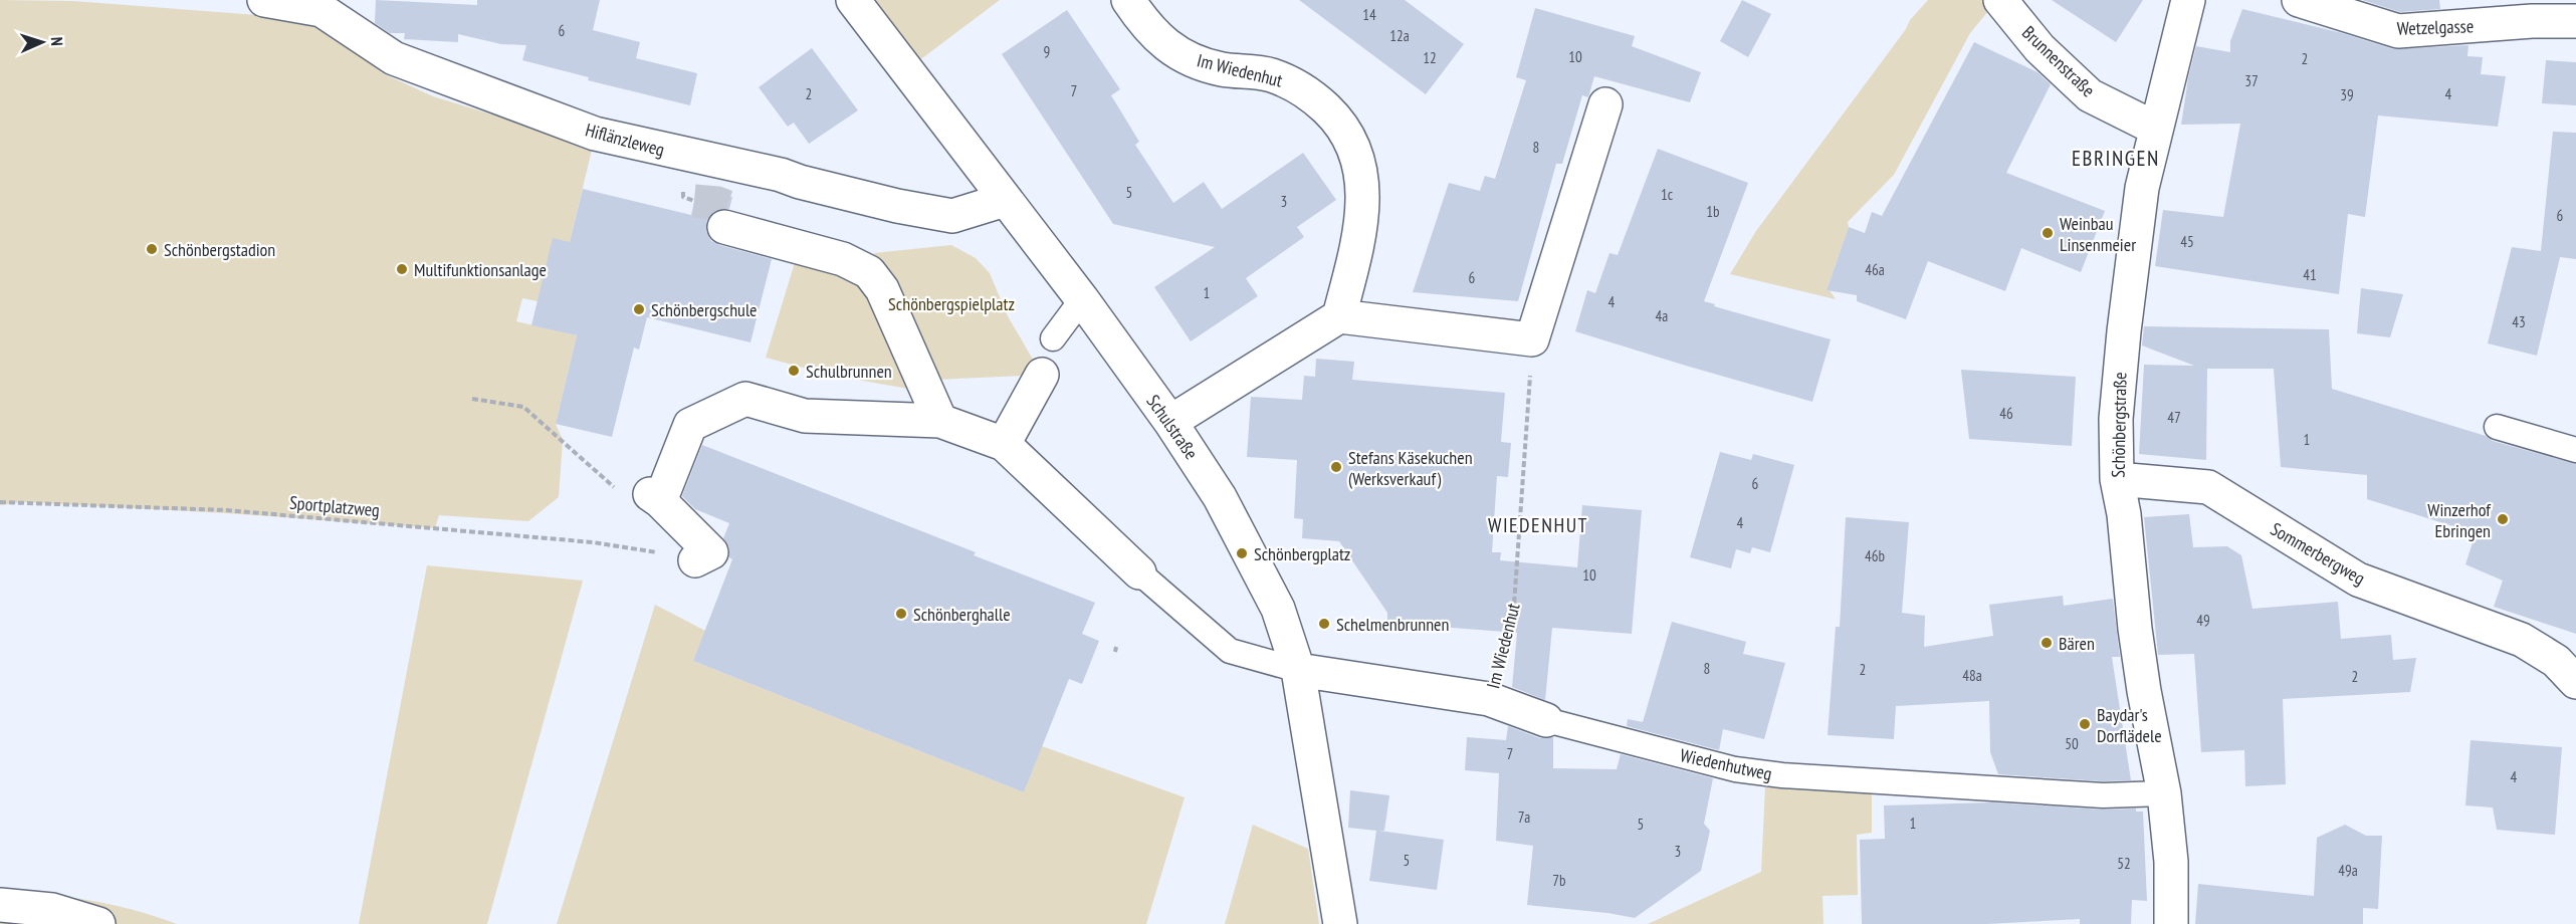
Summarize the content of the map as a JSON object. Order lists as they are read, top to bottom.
{
  "streets": {
    "street": [
      "Wetzelgasse",
      "Brunnenstraße",
      "Im Wiedenhut",
      "Hiflänzleweg",
      "Schönbergstraße",
      "Schulstraße",
      "Sommerbergweg",
      "Wiedenhutweg"
    ],
    "path": ["Sportplatzweg"]
  },
  "crossings": [
    ["Brunnenstraße", "Schönbergstraße"],
    ["Im Wiedenhut", "Wiedenhutweg"],
    ["Hiflänzleweg", "Schulstraße"],
    ["Schönbergstraße", "Sommerbergweg"],
    ["Schönbergstraße", "Wiedenhutweg"],
    ["Schulstraße", "Wiedenhutweg"]
  ],
  "districts": ["EBRINGEN", "WIEDENHUT"],
  "parks": ["Schönbergspielplatz"],
  "places": [
    "Weinbau Linsenmeier",
    "Schönbergstadion",
    "Multifunktionsanlage",
    "Schönbergschule",
    "Schulbrunnen",
    "Stefans Käsekuchen (Werksverkauf)",
    "Winzerhof Ebringen",
    "Schönbergplatz",
    "Schönberghalle",
    "Schelmenbrunnen",
    "Bären",
    "Baydar's Dorflädele"
  ],
  "house_numbers": [
    "14",
    "6",
    "12a",
    "9",
    "10",
    "12",
    "2",
    "37",
    "7",
    "2",
    "4",
    "39",
    "8",
    "5",
    "1c",
    "3",
    "1b",
    "6",
    "45",
    "46a",
    "41",
    "6",
    "1",
    "4",
    "4a",
    "43",
    "46",
    "47",
    "1",
    "6",
    "4",
    "46b",
    "10",
    "49",
    "8",
    "2",
    "48a",
    "2",
    "50",
    "7",
    "4",
    "7a",
    "1",
    "5",
    "3",
    "5",
    "52",
    "49a",
    "7b"
  ],
  "north": "right"
}
